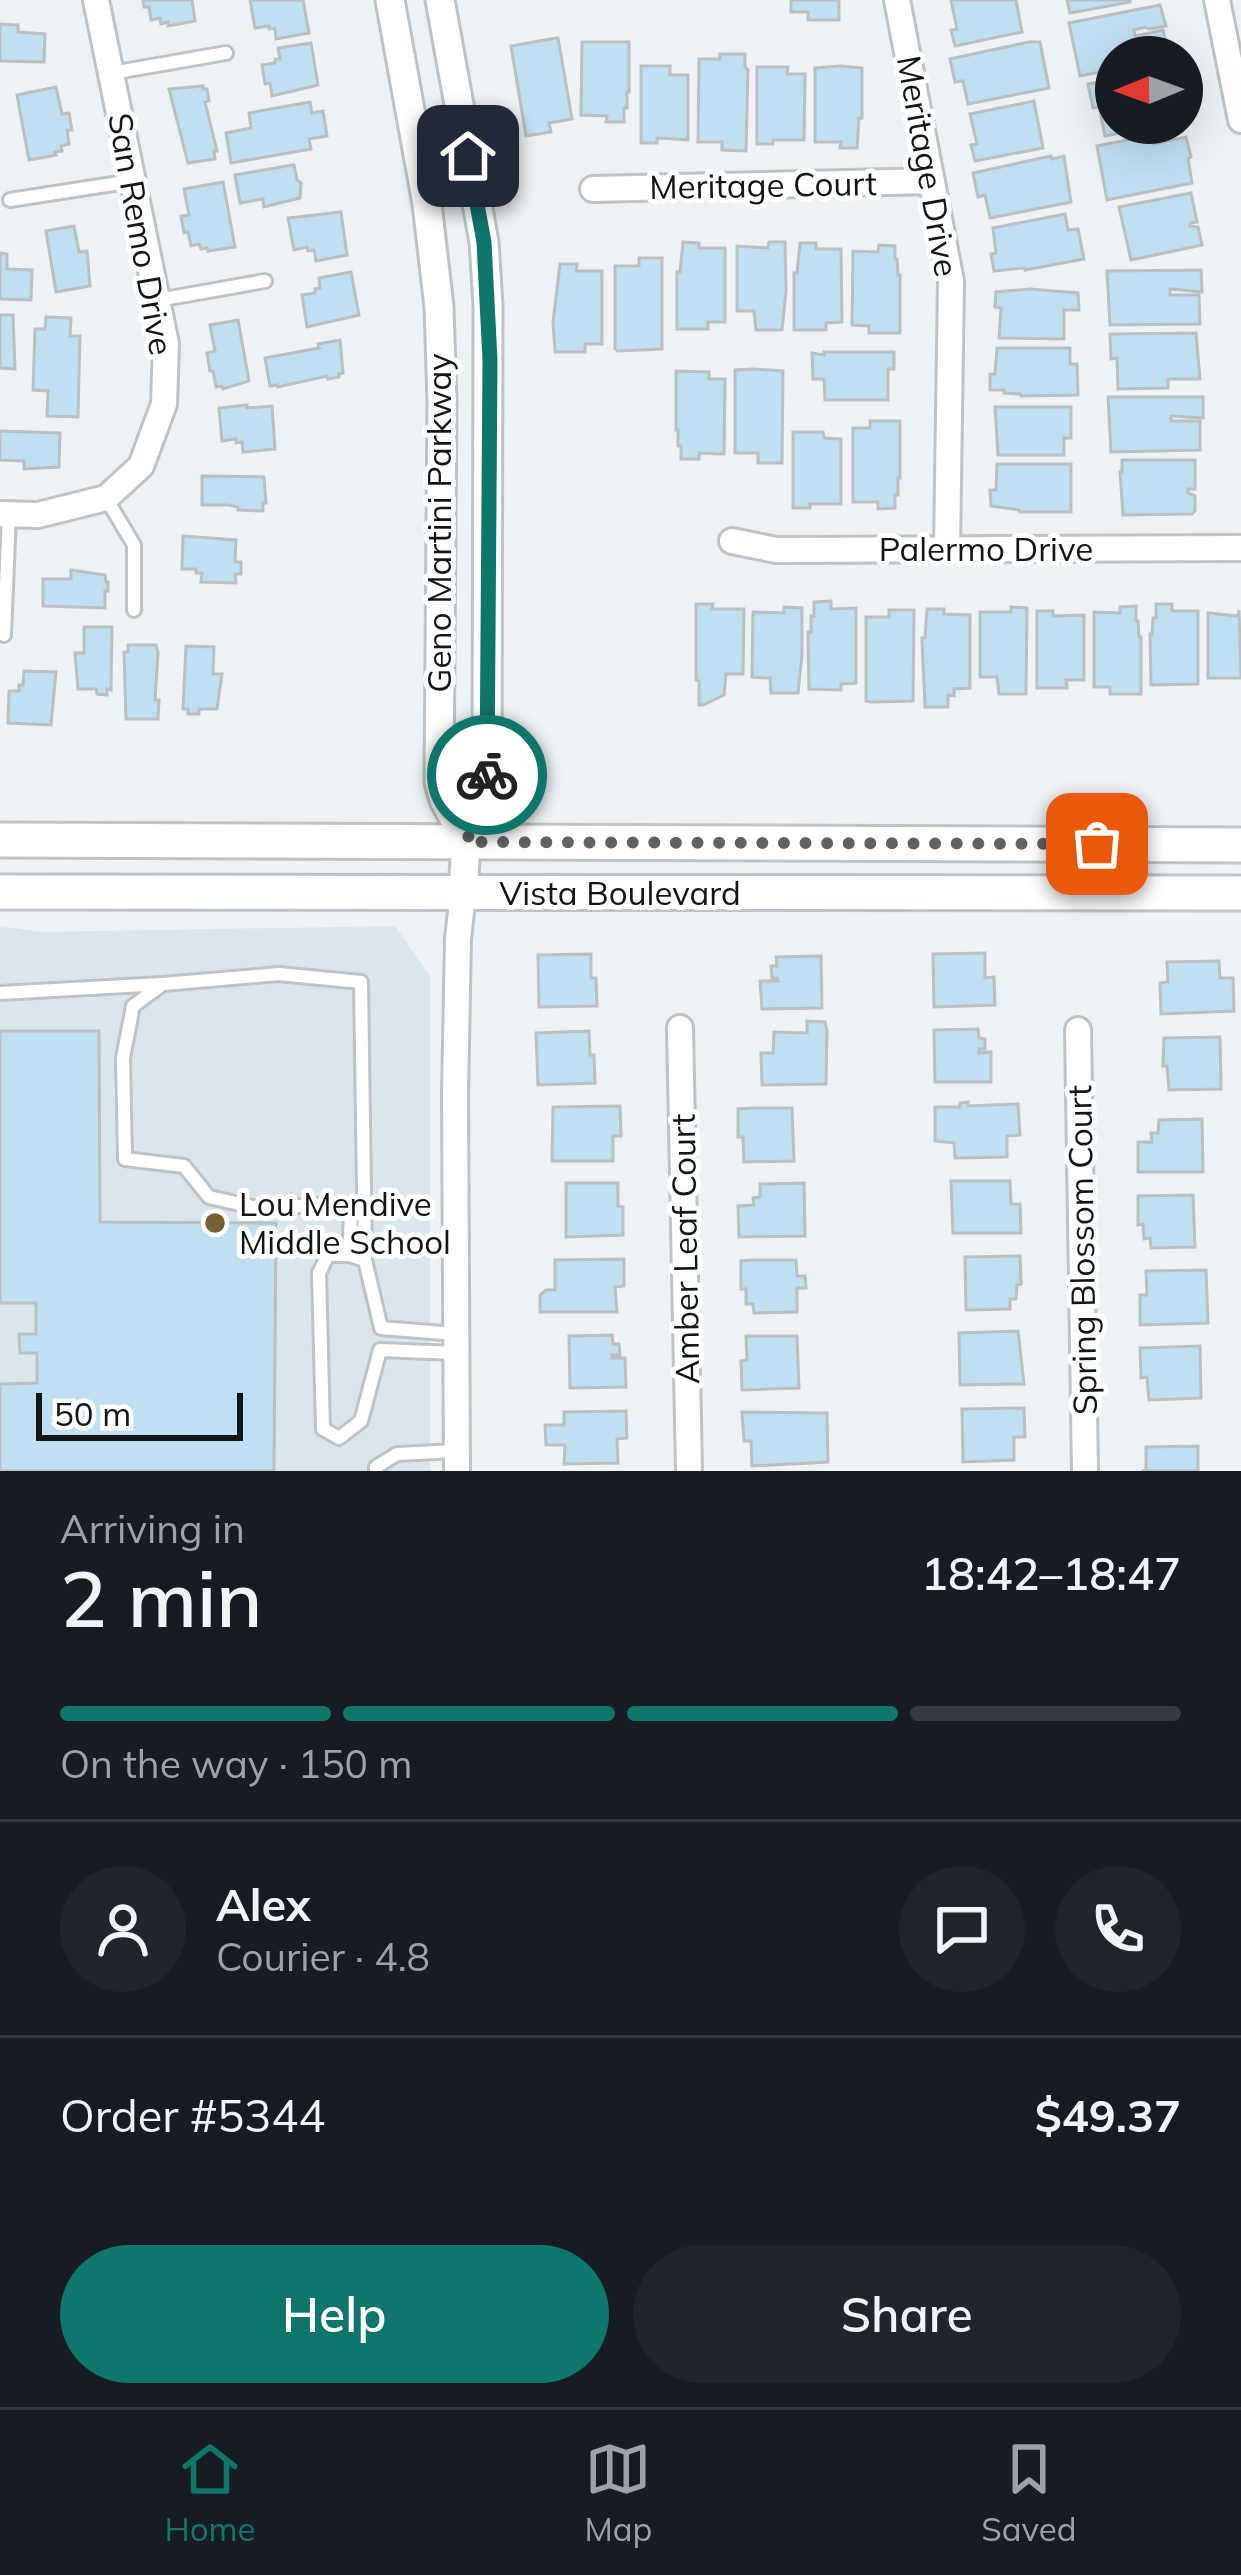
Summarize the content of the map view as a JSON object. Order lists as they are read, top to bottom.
{
  "streets": {
    "main road": ["Vista Boulevard"],
    "street": [
      "Meritage Drive",
      "Meritage Court",
      "San Remo Drive",
      "Geno Martini Parkway",
      "Palermo Drive",
      "Amber Leaf Court",
      "Spring Blossom Court"
    ]
  },
  "crossings": [
    ["Meritage Drive", "Meritage Court"],
    ["Meritage Drive", "Palermo Drive"],
    ["Geno Martini Parkway", "Vista Boulevard"]
  ],
  "places": ["Lou Mendive Middle School"],
  "scale_bar": "50 m",
  "north": "left",
  "page": {
    "scale": "50 m",
    "heading": ["2 min", "Arriving in", "18:42–18:47"],
    "panel": [
      "Alex",
      "Courier · 4.8",
      "Order #5344",
      "$49.37"
    ],
    "bar": "On the way · 150 m",
    "buttons": ["Help", "Share"],
    "tabs": ["Home", "Map", "Saved"]
  }
}
